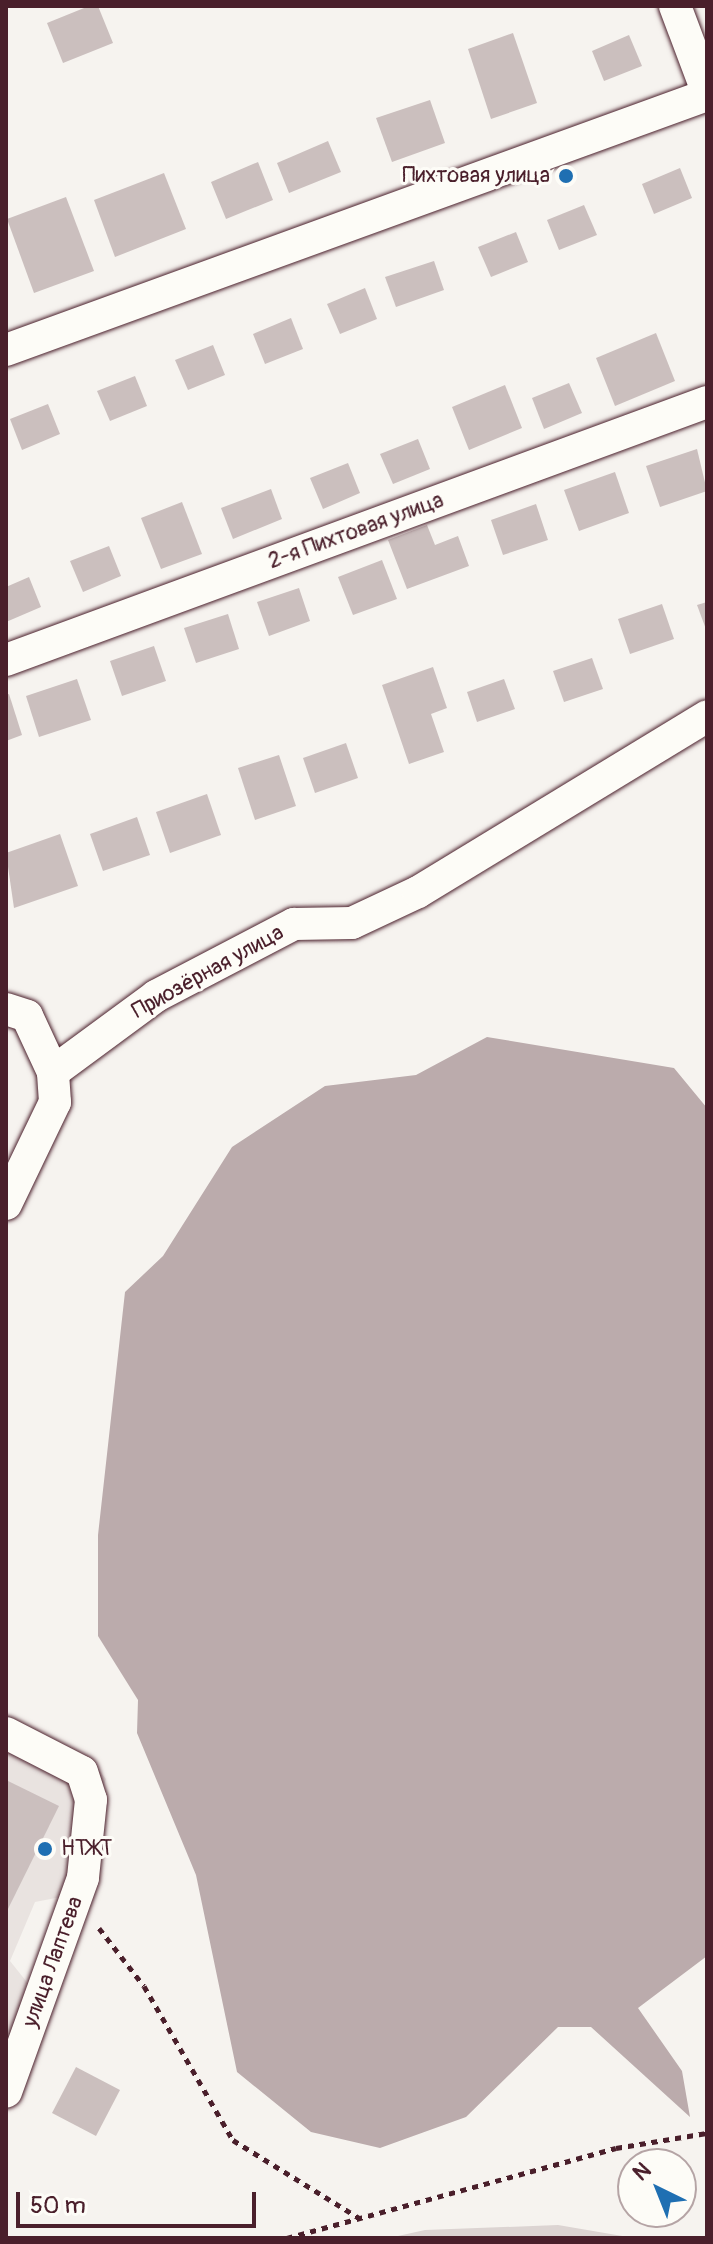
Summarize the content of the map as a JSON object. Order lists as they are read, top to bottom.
{
  "streets": {
    "street": ["2-я Пихтовая улица", "Приозёрная улица", "улица Лаптева"]
  },
  "places": ["Пихтовая улица", "НТЖТ"],
  "scale_bar": "50 m",
  "north": "top left"
}
